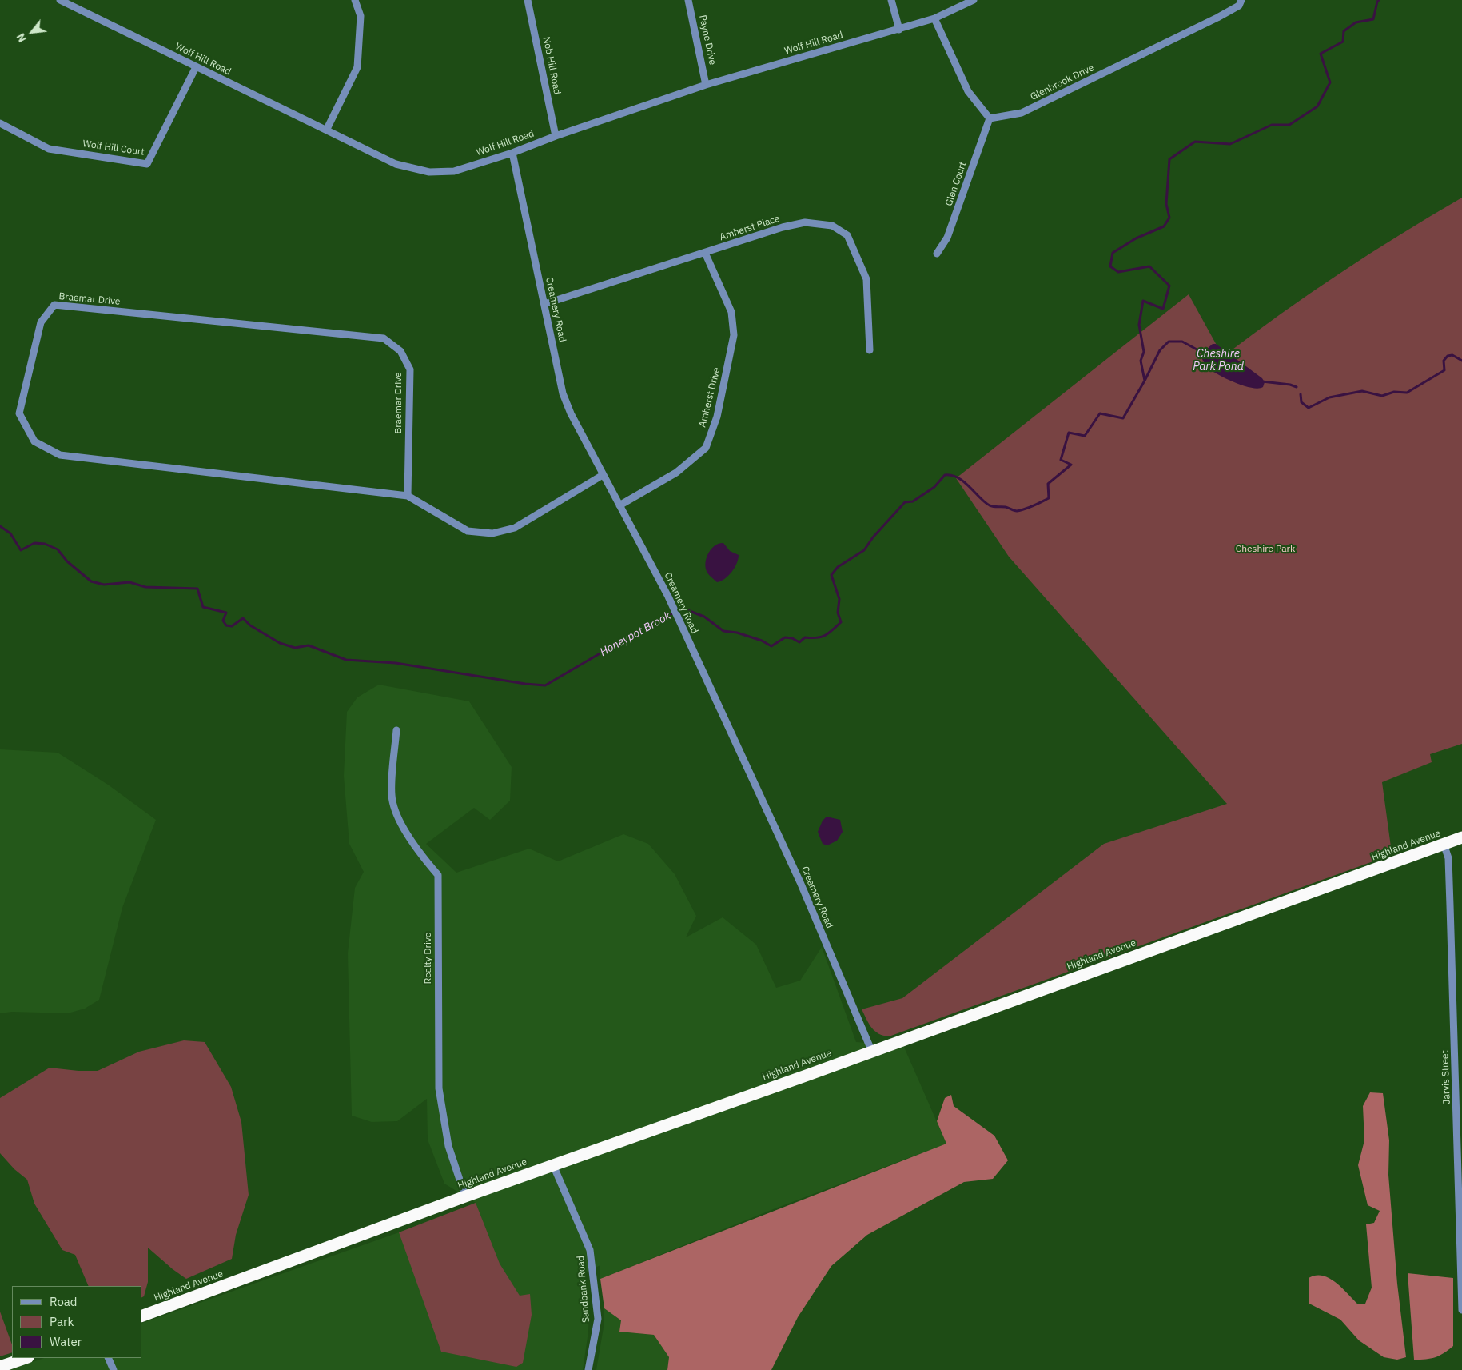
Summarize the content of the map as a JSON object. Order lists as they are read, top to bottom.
{
  "streets": {
    "highway": ["Highland Avenue"],
    "street": [
      "Payne Drive",
      "Wolf Hill Road",
      "Nob Hill Road",
      "Glenbrook Drive",
      "Wolf Hill Court",
      "Glen Court",
      "Amherst Place",
      "Braemar Drive",
      "Creamery Road",
      "Amherst Drive",
      "Realty Drive",
      "Jarvis Street",
      "Sandbank Road"
    ]
  },
  "crossings": [
    ["Payne Drive", "Wolf Hill Road"],
    ["Wolf Hill Road", "Nob Hill Road"],
    ["Wolf Hill Road", "Wolf Hill Court"],
    ["Wolf Hill Road", "Creamery Road"],
    ["Glenbrook Drive", "Glen Court"],
    ["Amherst Place", "Creamery Road"],
    ["Amherst Place", "Amherst Drive"],
    ["Braemar Drive", "Creamery Road"],
    ["Creamery Road", "Amherst Drive"],
    ["Creamery Road", "Highland Avenue"],
    ["Highland Avenue", "Realty Drive"],
    ["Highland Avenue", "Jarvis Street"],
    ["Highland Avenue", "Sandbank Road"]
  ],
  "water": ["Cheshire Park Pond", "Honeypot Brook"],
  "parks": ["Cheshire Park"],
  "legend": ["Road", "Park", "Water"],
  "north": "bottom left"
}
